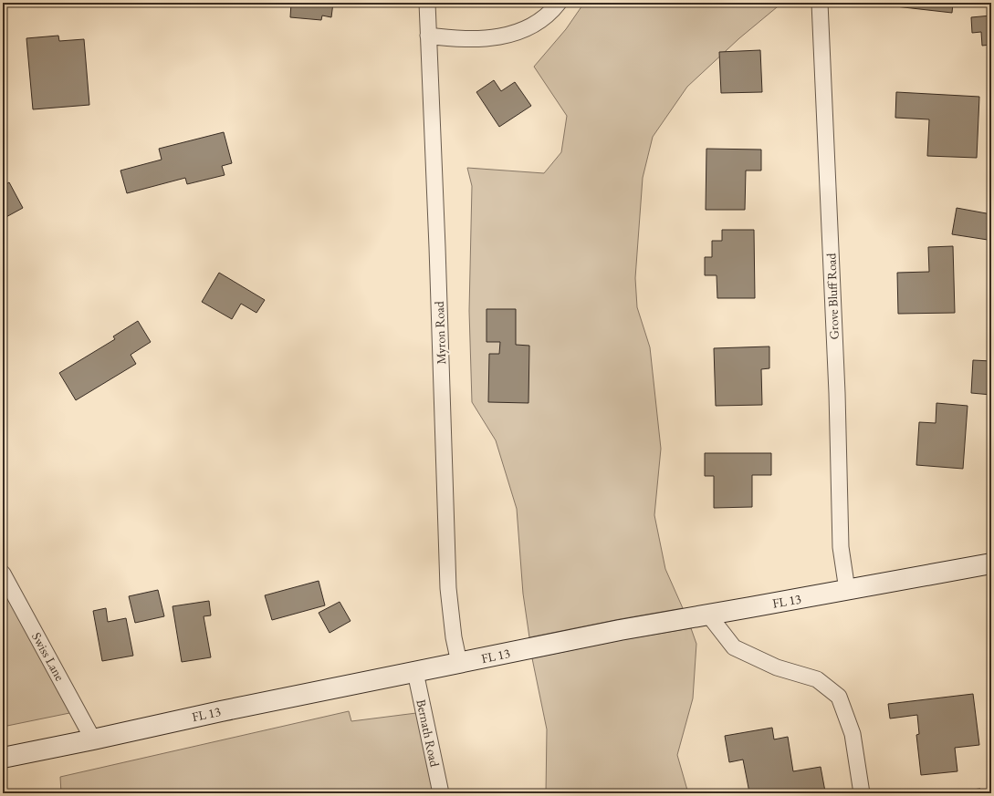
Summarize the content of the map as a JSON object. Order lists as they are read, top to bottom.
{
  "streets": {
    "main road": ["FL 13"],
    "street": [
      "Grove Bluff Road",
      "Myron Road",
      "Swiss Lane",
      "Bernath Road"
    ]
  },
  "crossings": [
    ["Grove Bluff Road", "FL 13"],
    ["Myron Road", "FL 13"],
    ["FL 13", "Swiss Lane"],
    ["FL 13", "Bernath Road"]
  ]
}
